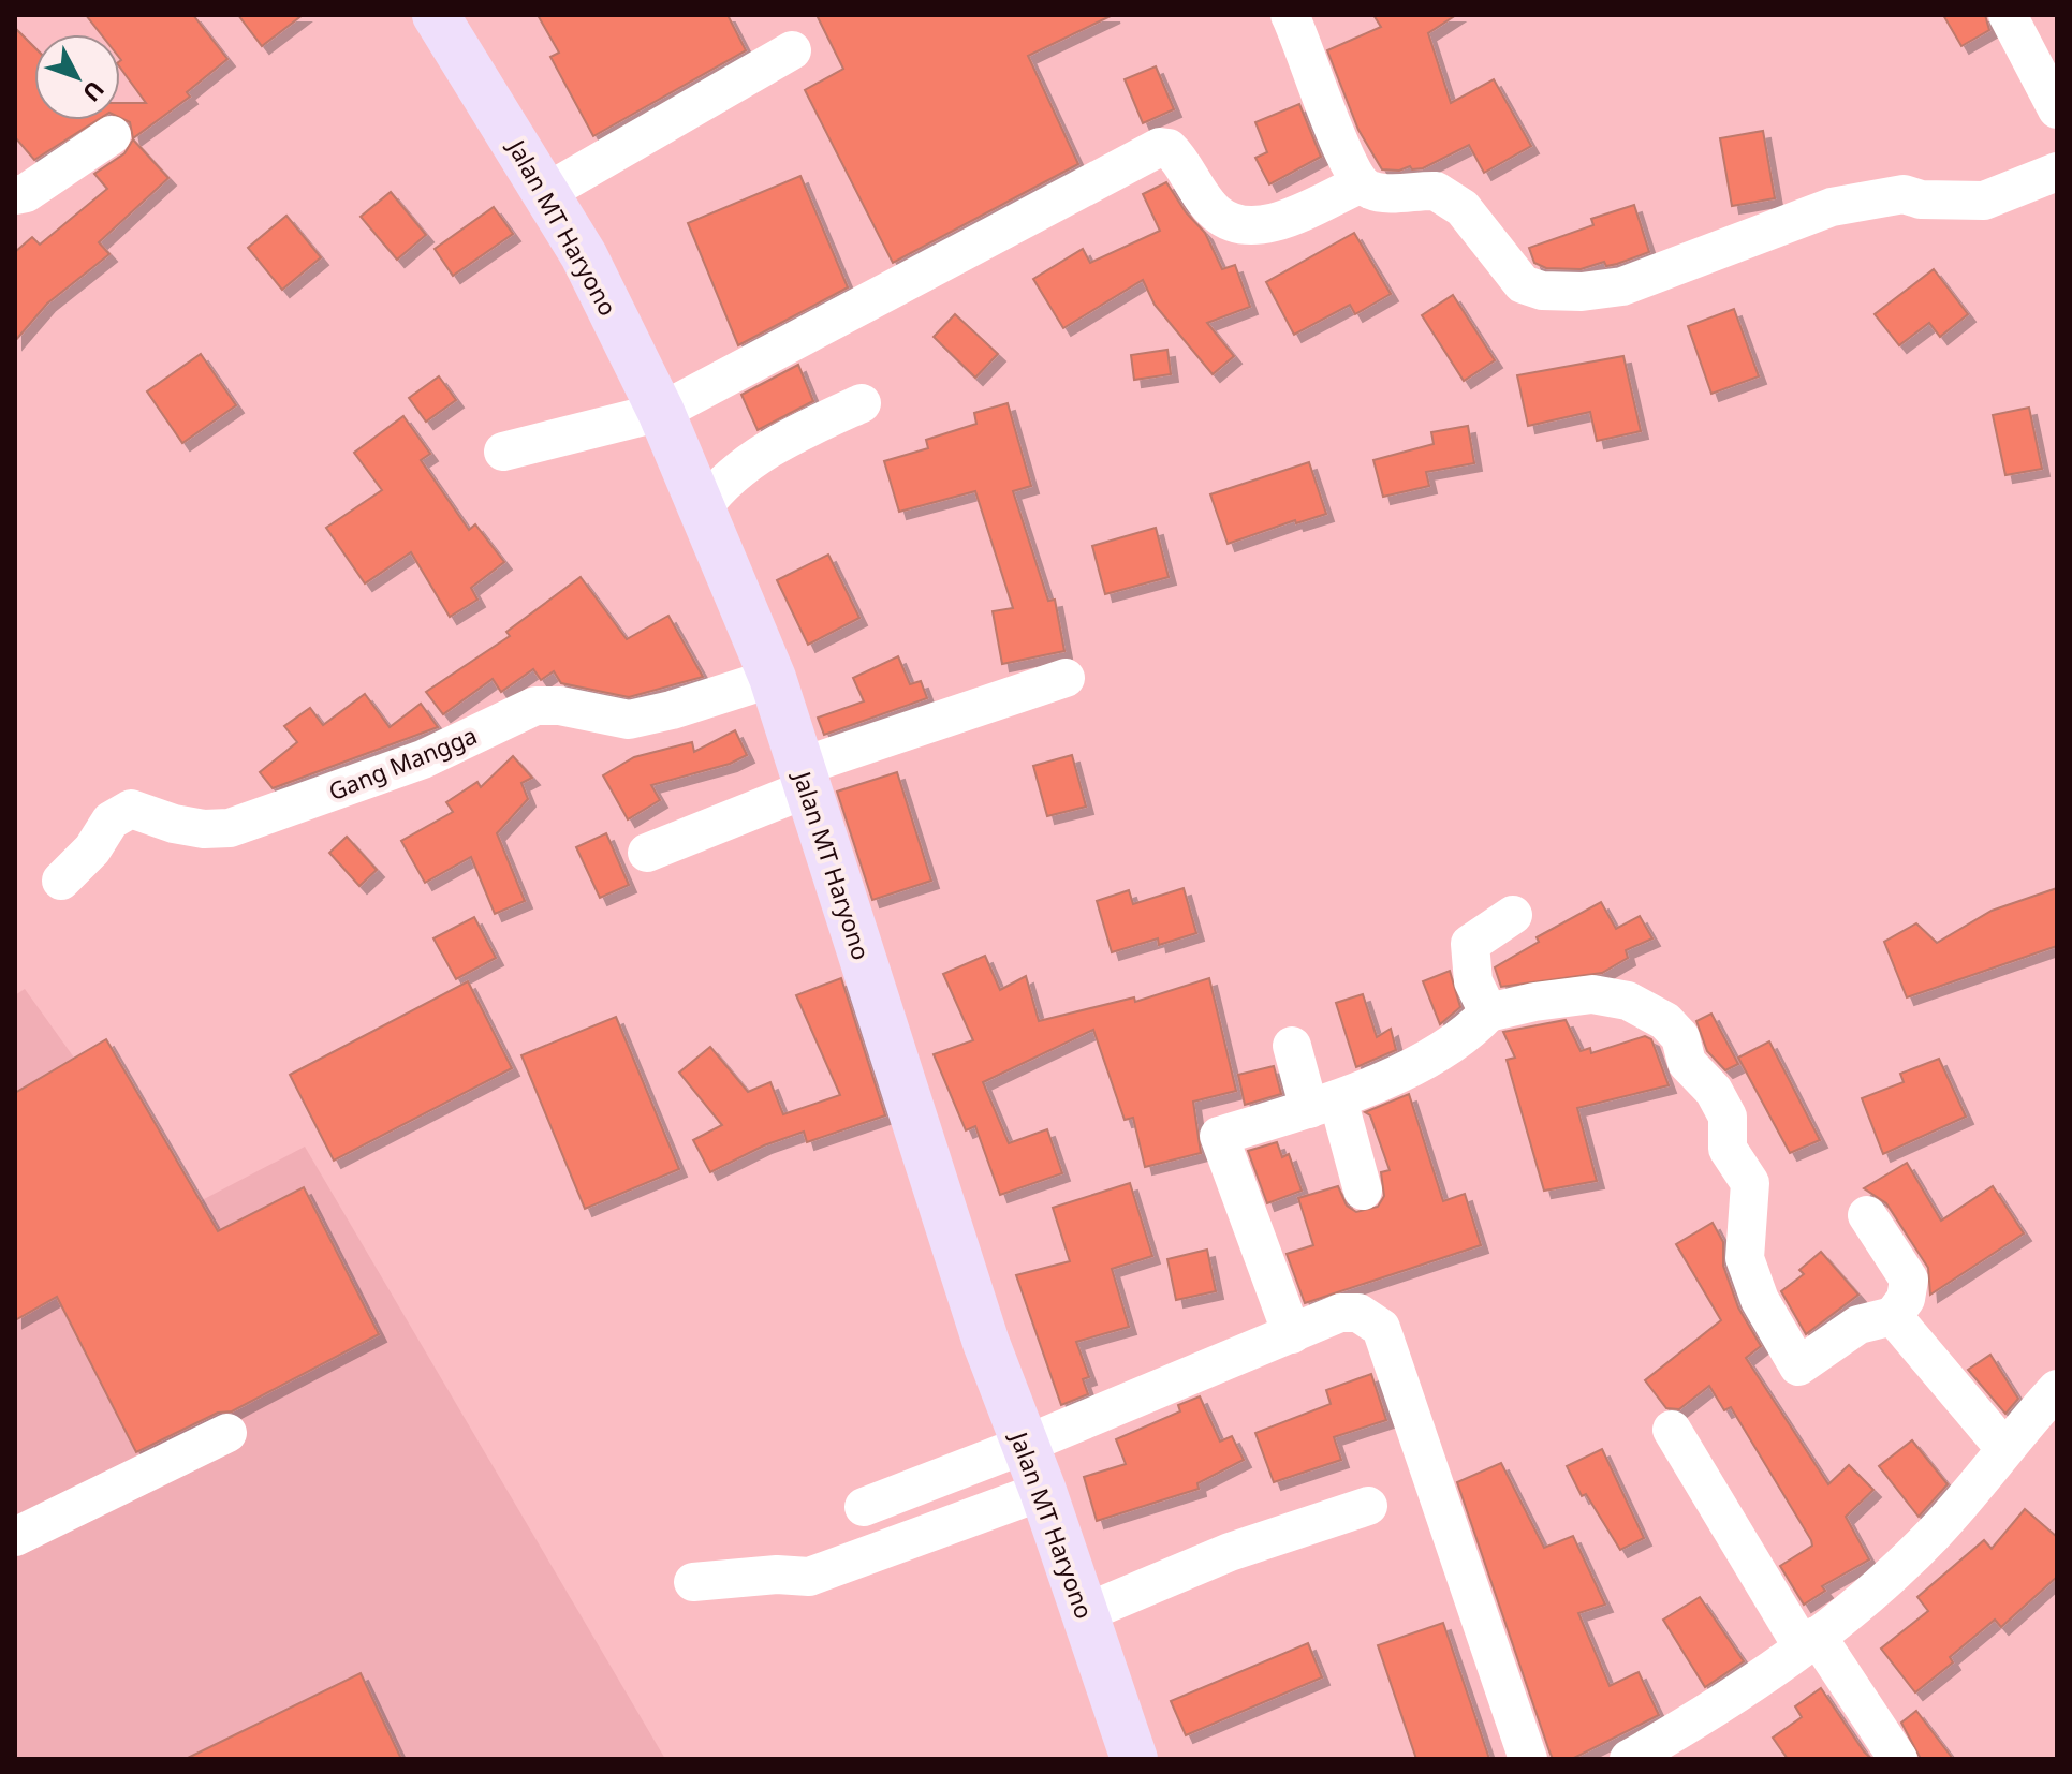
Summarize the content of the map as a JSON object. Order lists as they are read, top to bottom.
{
  "streets": {
    "main road": ["Jalan MT Haryono"],
    "street": ["Gang Mangga"]
  },
  "crossings": [
    ["Jalan MT Haryono", "Gang Mangga"]
  ],
  "north": "bottom right"
}
